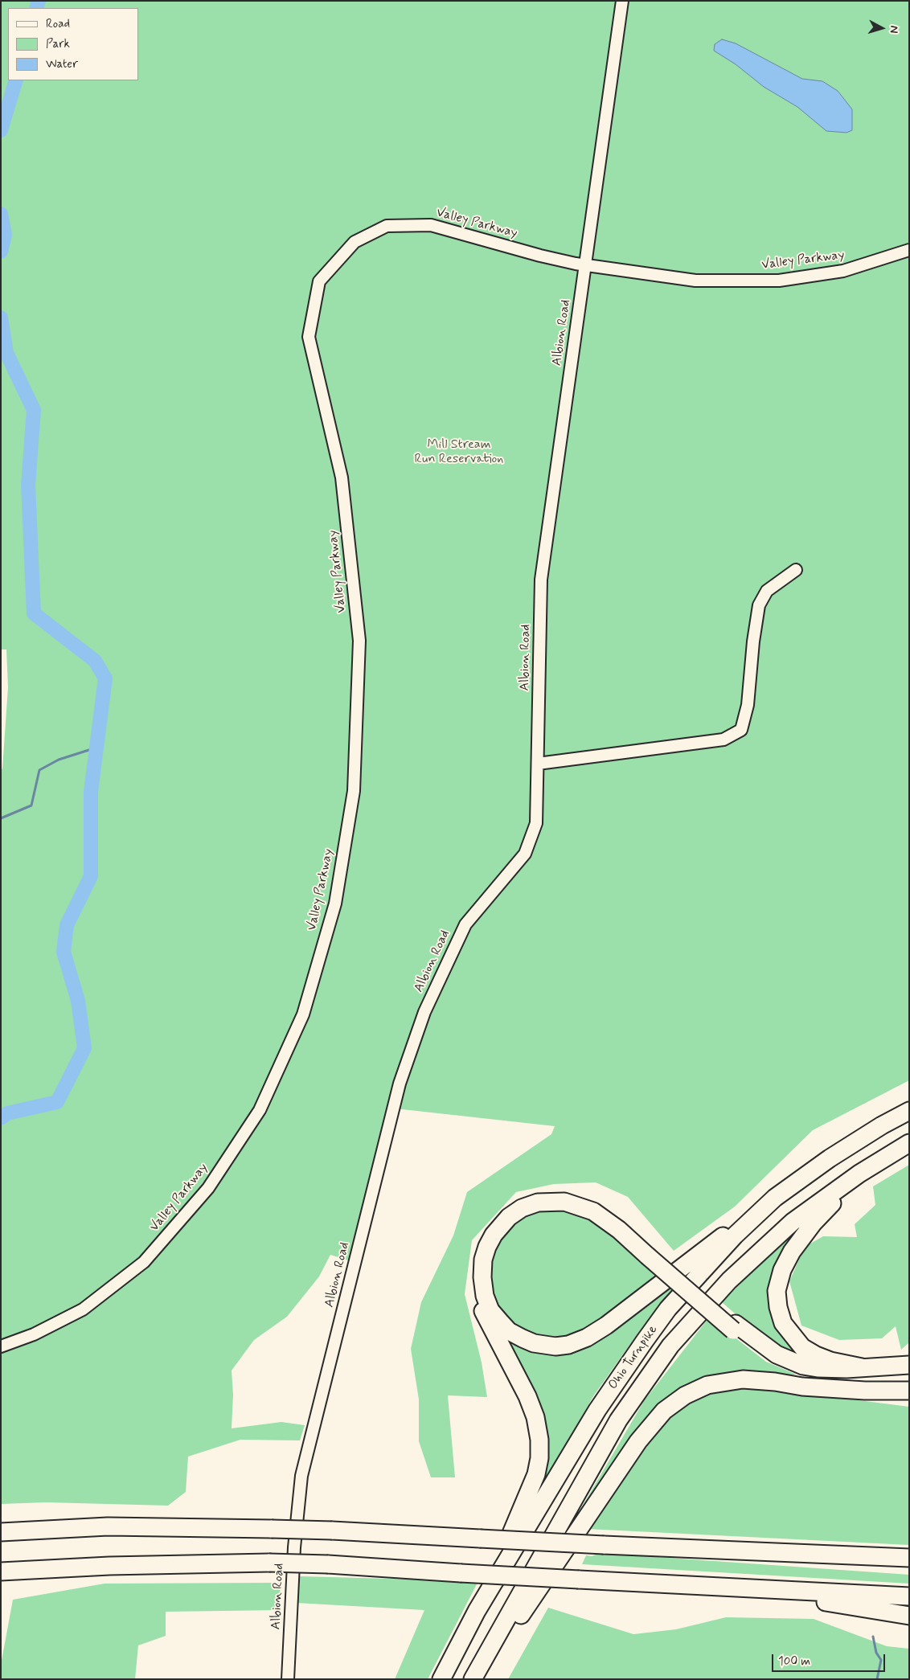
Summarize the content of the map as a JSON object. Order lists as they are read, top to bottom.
{
  "streets": {
    "highway": ["Ohio Turnpike"],
    "street": ["Valley Parkway", "Albion Road"]
  },
  "crossings": [
    ["Valley Parkway", "Albion Road"]
  ],
  "parks": ["Mill Stream Run Reservation"],
  "legend": ["Road", "Park", "Water"],
  "scale_bar": "100 m",
  "north": "right"
}
